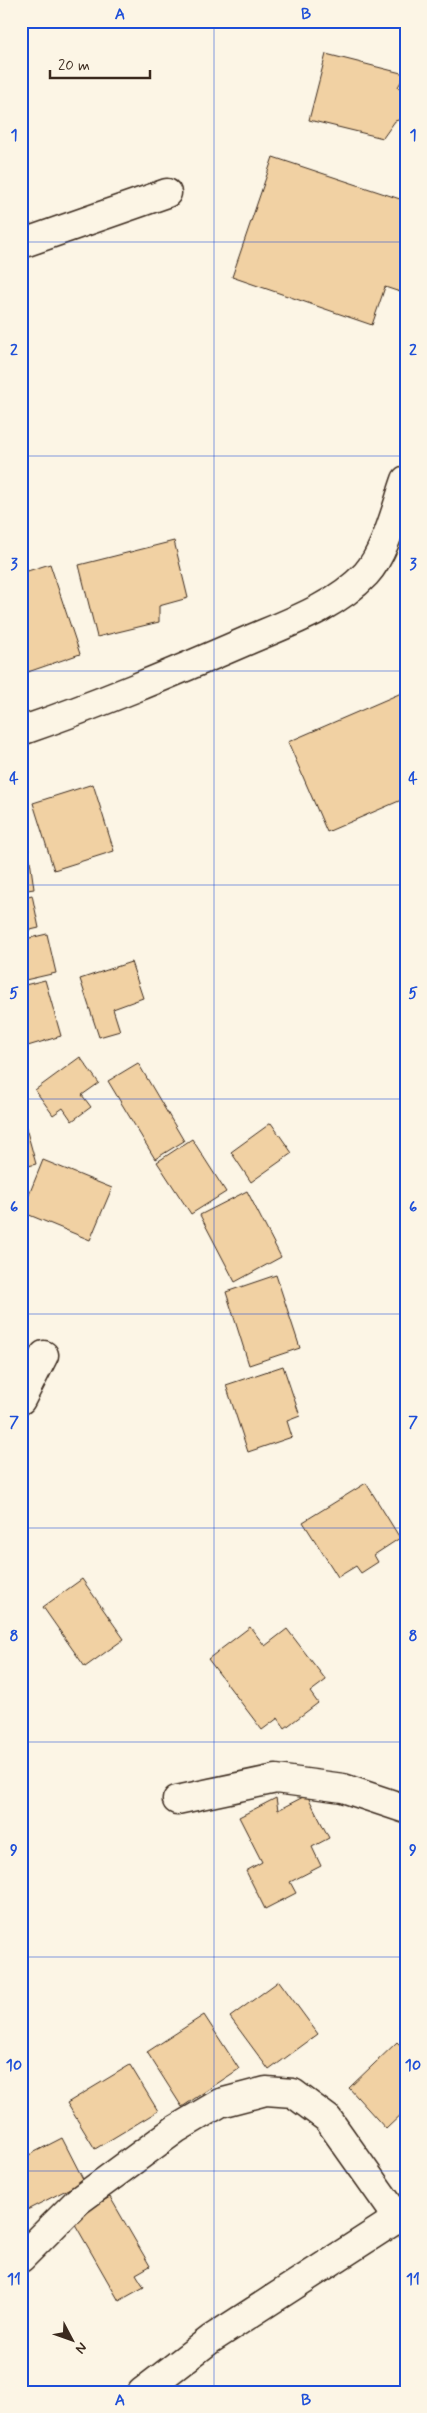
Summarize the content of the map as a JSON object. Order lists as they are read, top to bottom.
{
  "scale_bar": "20 m",
  "north": "bottom right",
  "grid": {
    "columns": ["A", "B"],
    "rows": [
      "1",
      "2",
      "3",
      "4",
      "5",
      "6",
      "7",
      "8",
      "9",
      "10",
      "11"
    ]
  }
}
